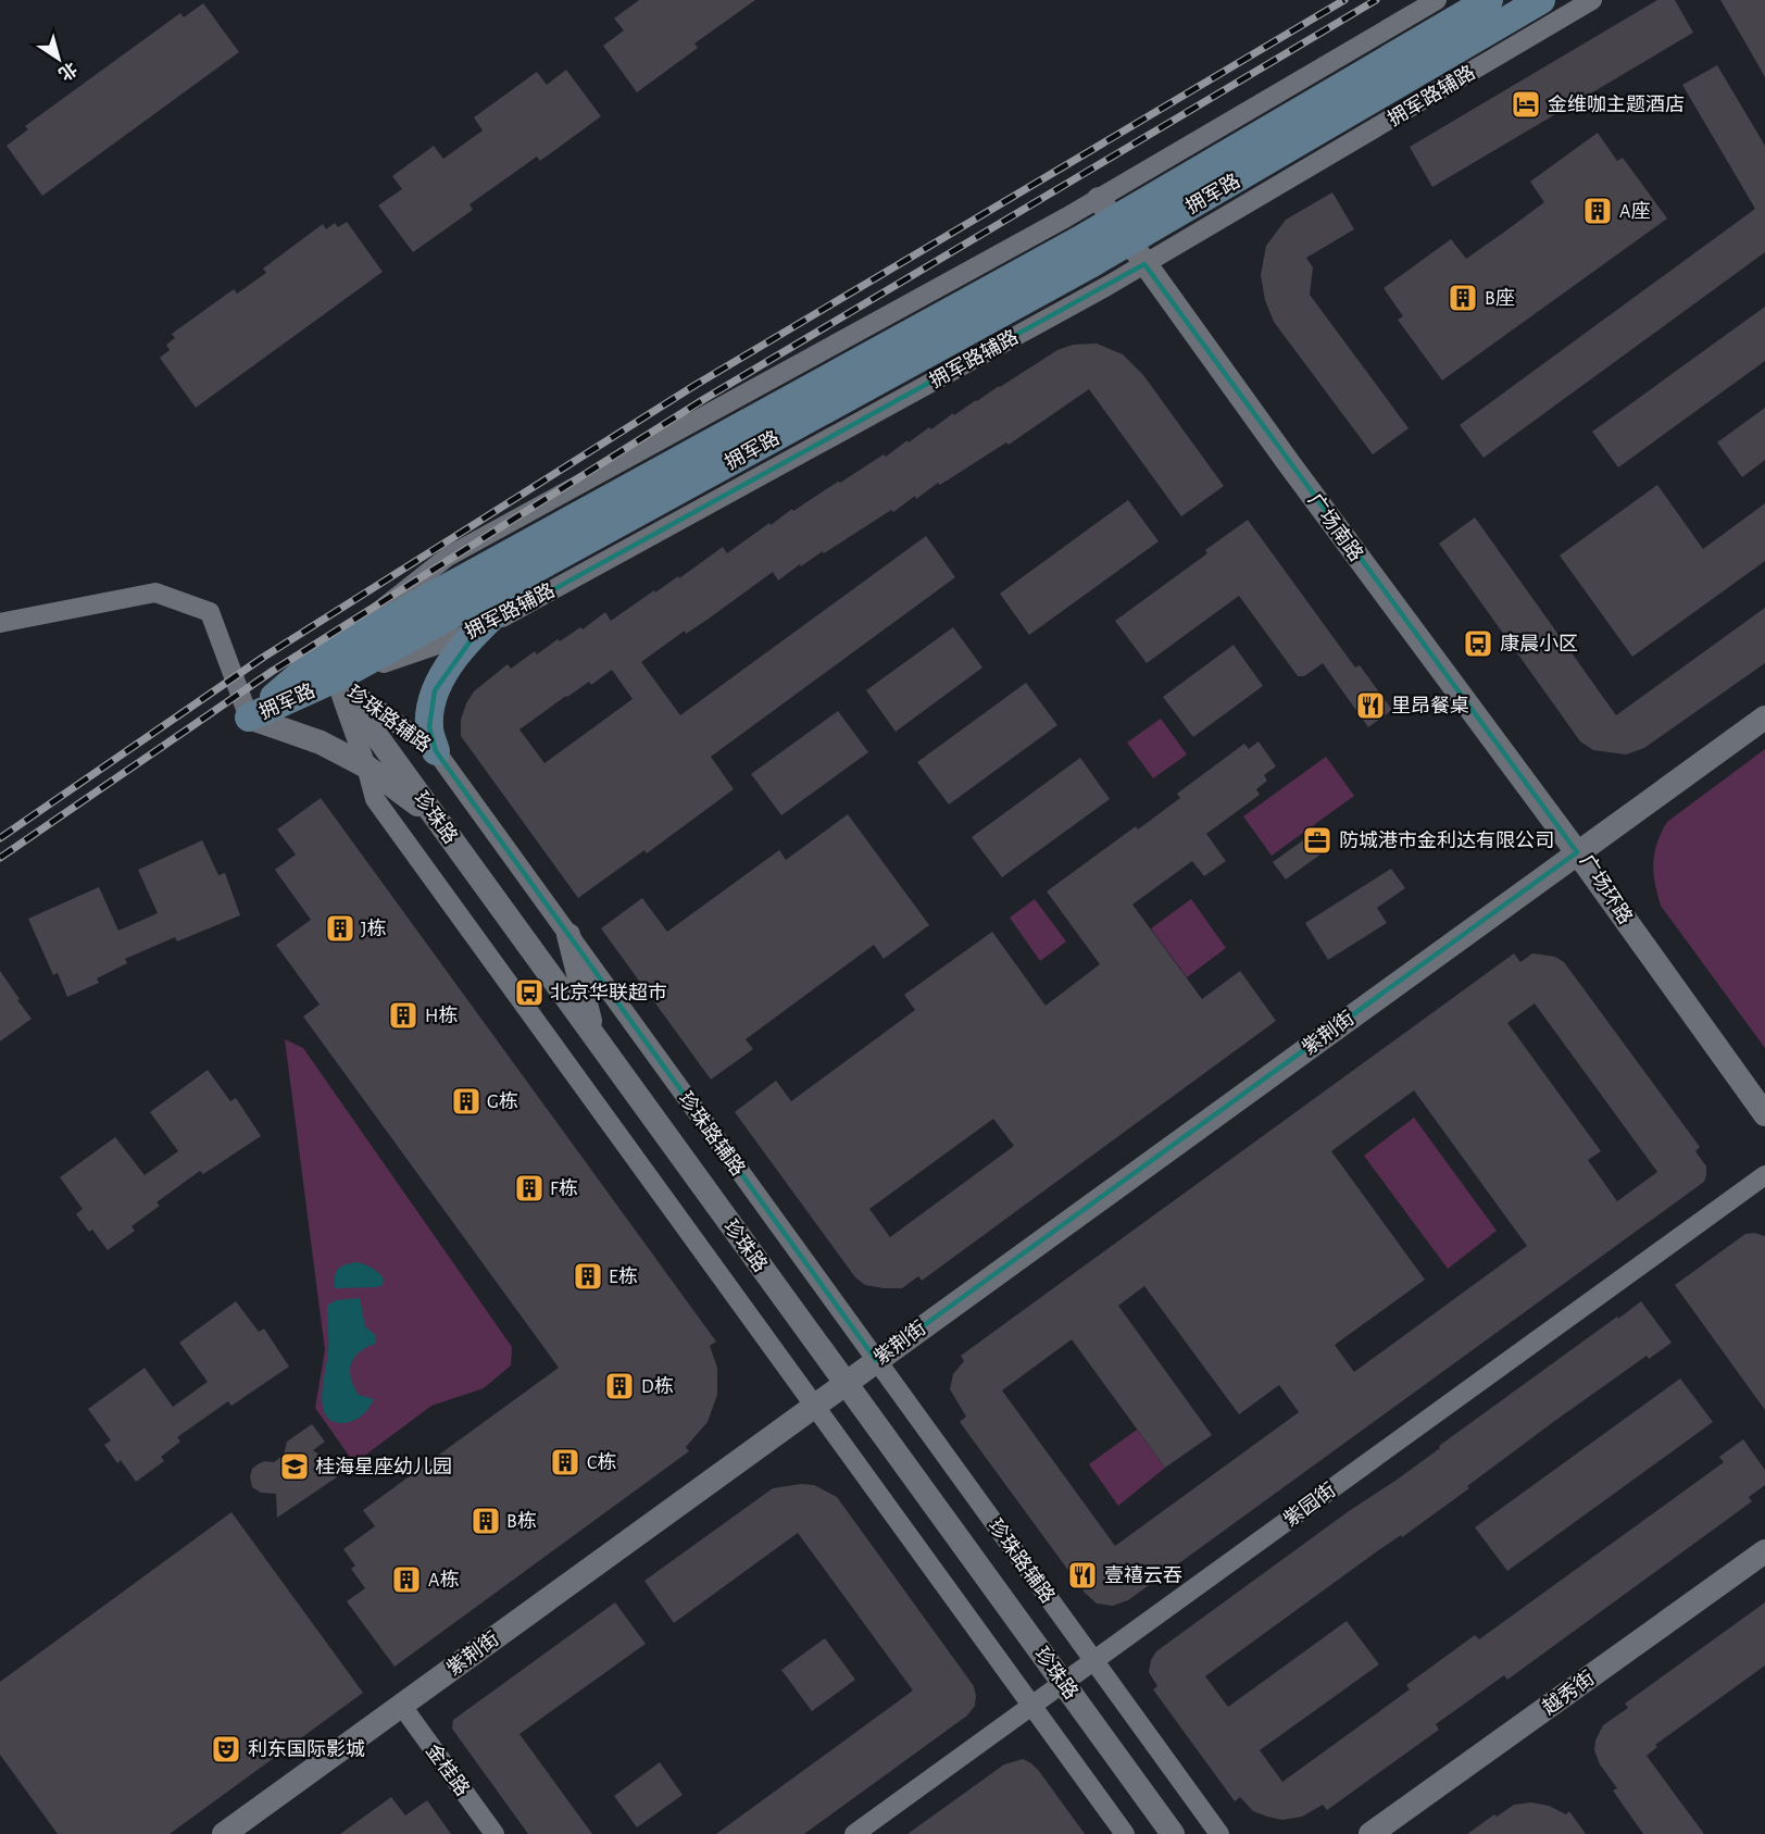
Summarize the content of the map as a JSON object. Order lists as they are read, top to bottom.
{
  "streets": {
    "main road": ["拥军路"],
    "street": [
      "拥军路辅路",
      "广场南路",
      "珍珠路辅路",
      "珍珠路",
      "广场环路",
      "紫荆街",
      "紫园街",
      "越秀街",
      "金桂路"
    ]
  },
  "crossings": [
    ["拥军路辅路", "拥军路"],
    ["拥军路辅路", "广场南路"],
    ["拥军路辅路", "珍珠路辅路"],
    ["拥军路辅路", "珍珠路"],
    ["拥军路", "广场南路"],
    ["拥军路", "珍珠路辅路"],
    ["拥军路", "珍珠路"],
    ["广场南路", "广场环路"],
    ["广场南路", "紫荆街"],
    ["珍珠路辅路", "珍珠路"],
    ["珍珠路辅路", "紫荆街"],
    ["珍珠路辅路", "紫园街"],
    ["珍珠路", "紫荆街"],
    ["珍珠路", "紫园街"],
    ["广场环路", "紫荆街"],
    ["紫荆街", "金桂路"]
  ],
  "places": {
    "hotel": ["金维咖主题酒店"],
    "building": [
      "A座",
      "B座",
      "J栋",
      "H栋",
      "G栋",
      "F栋",
      "E栋",
      "D栋",
      "C栋",
      "B栋",
      "A栋"
    ],
    "bus stop": ["康晨小区", "北京华联超巿"],
    "restaurant": ["里昂餐桌", "壹禧云吞"],
    "office": ["防城港市金利达有限公司"],
    "school or university": ["桂海星座幼儿园"],
    "theatre": ["利东国际影城"]
  },
  "north": "bottom right"
}
